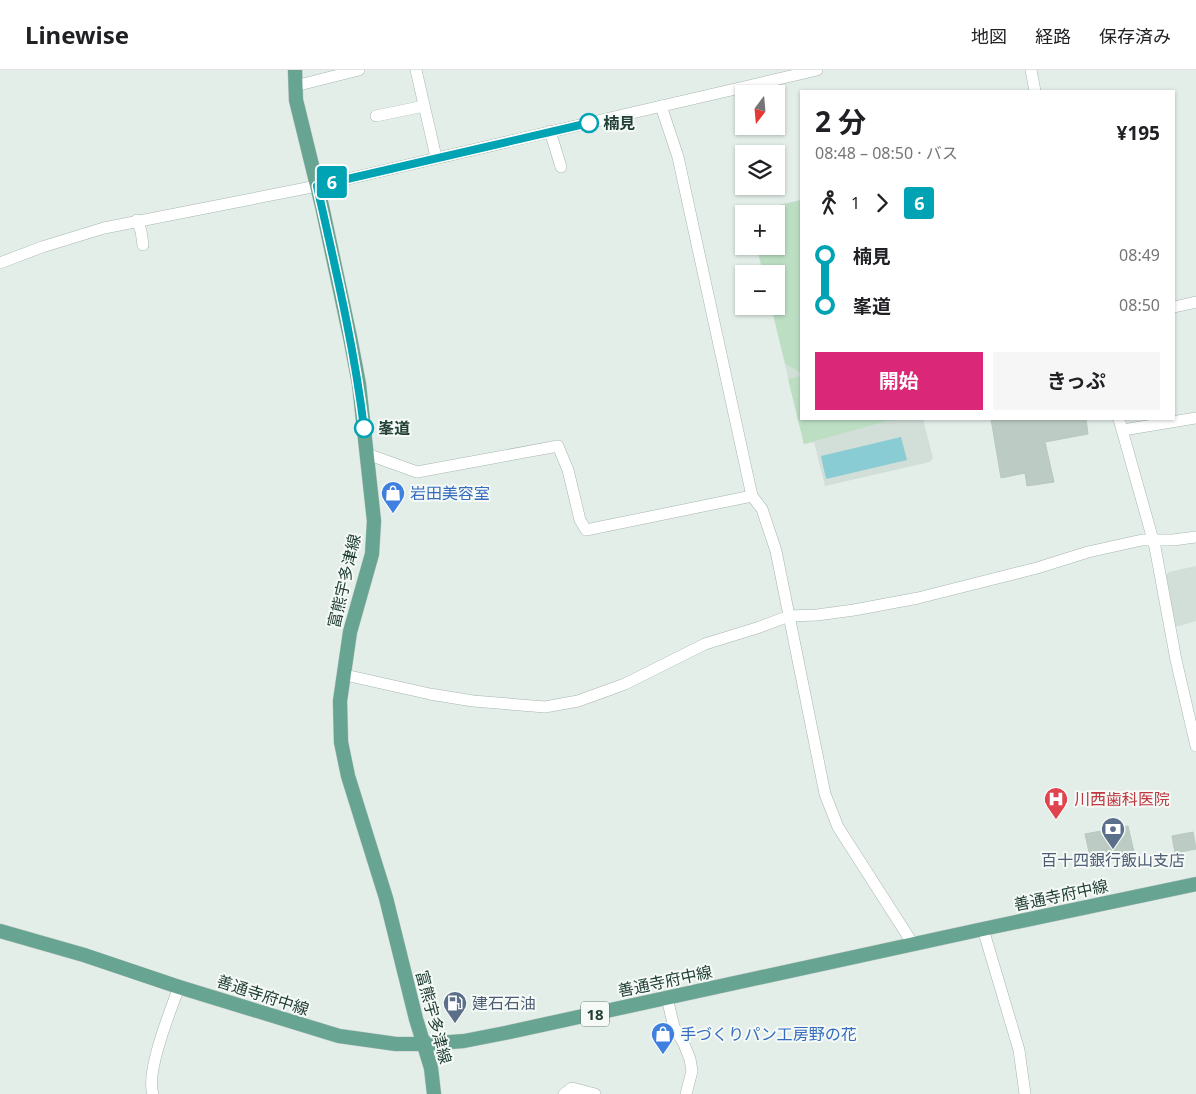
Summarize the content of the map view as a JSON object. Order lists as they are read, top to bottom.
{
  "streets": {
    "main road": ["富熊宇多津線", "善通寺府中線", "18"]
  },
  "crossings": [
    ["富熊宇多津線", "善通寺府中線"]
  ],
  "places": {
    "other": ["楠見", "峯道"],
    "shop": ["岩田美容室", "手づくりパン工房野の花"],
    "hospital": ["川西歯科医院"],
    "bank": ["百十四銀行飯山支店"],
    "fuel station": ["建石石油"]
  },
  "lines": ["bus line 6"],
  "north": "bottom",
  "page": {
    "header": "Linewise",
    "nav": ["地図", "経路", "保存済み"],
    "on_map": "6",
    "map_buttons": ["+", "−"],
    "heading": ["2 分", "08:48 – 08:50 · バス", "¥195"],
    "legs": ["1", "6"],
    "list": [
      {
        "name": "楠見",
        "value": "08:49"
      },
      {
        "name": "峯道",
        "value": "08:50"
      }
    ],
    "buttons": ["開始", "きっぷ"]
  }
}
